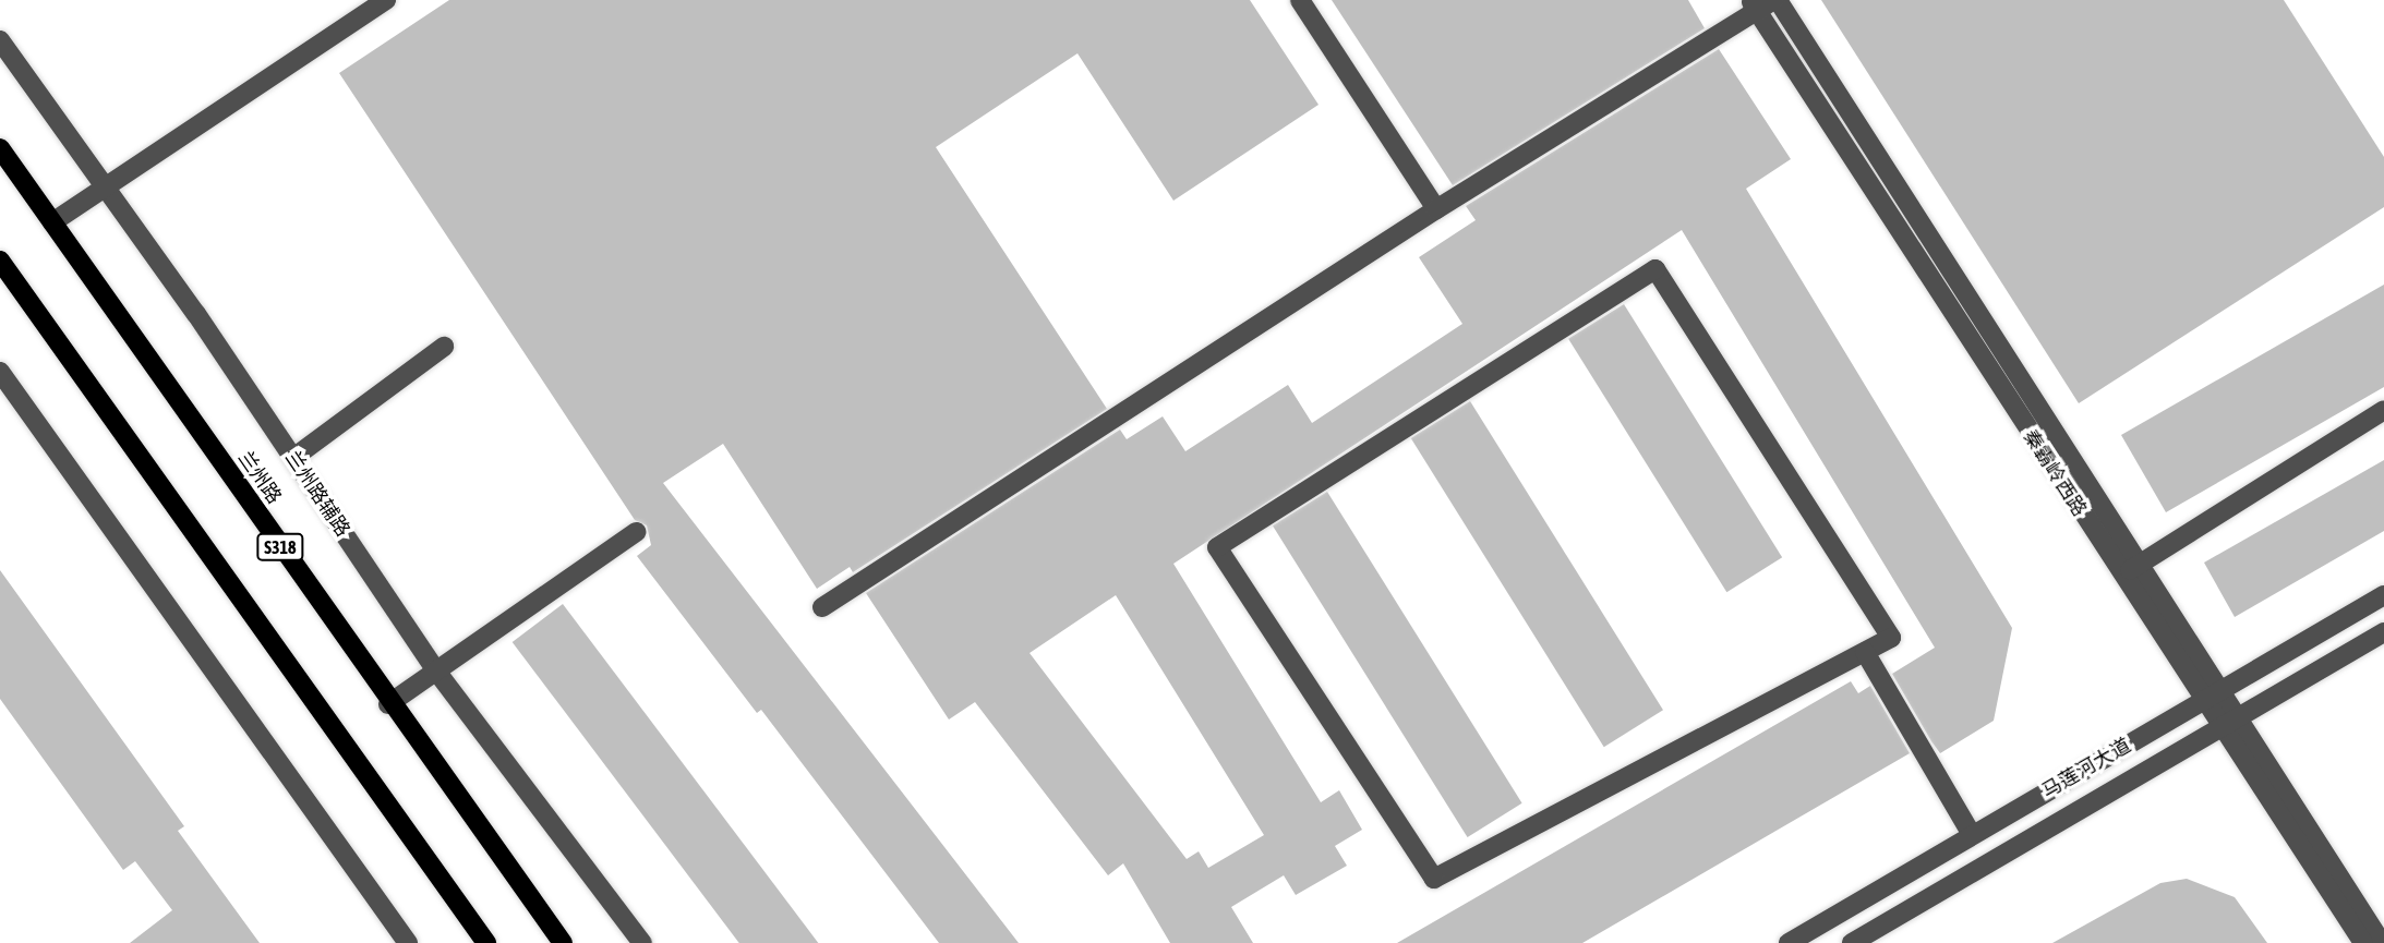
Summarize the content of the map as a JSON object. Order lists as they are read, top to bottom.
{
  "streets": {
    "main road": ["兰州路", "S318"],
    "street": ["秦霸岭西路", "兰州路辅路", "马莲河大道"]
  },
  "crossings": [
    ["秦霸岭西路", "马莲河大道"]
  ]
}
